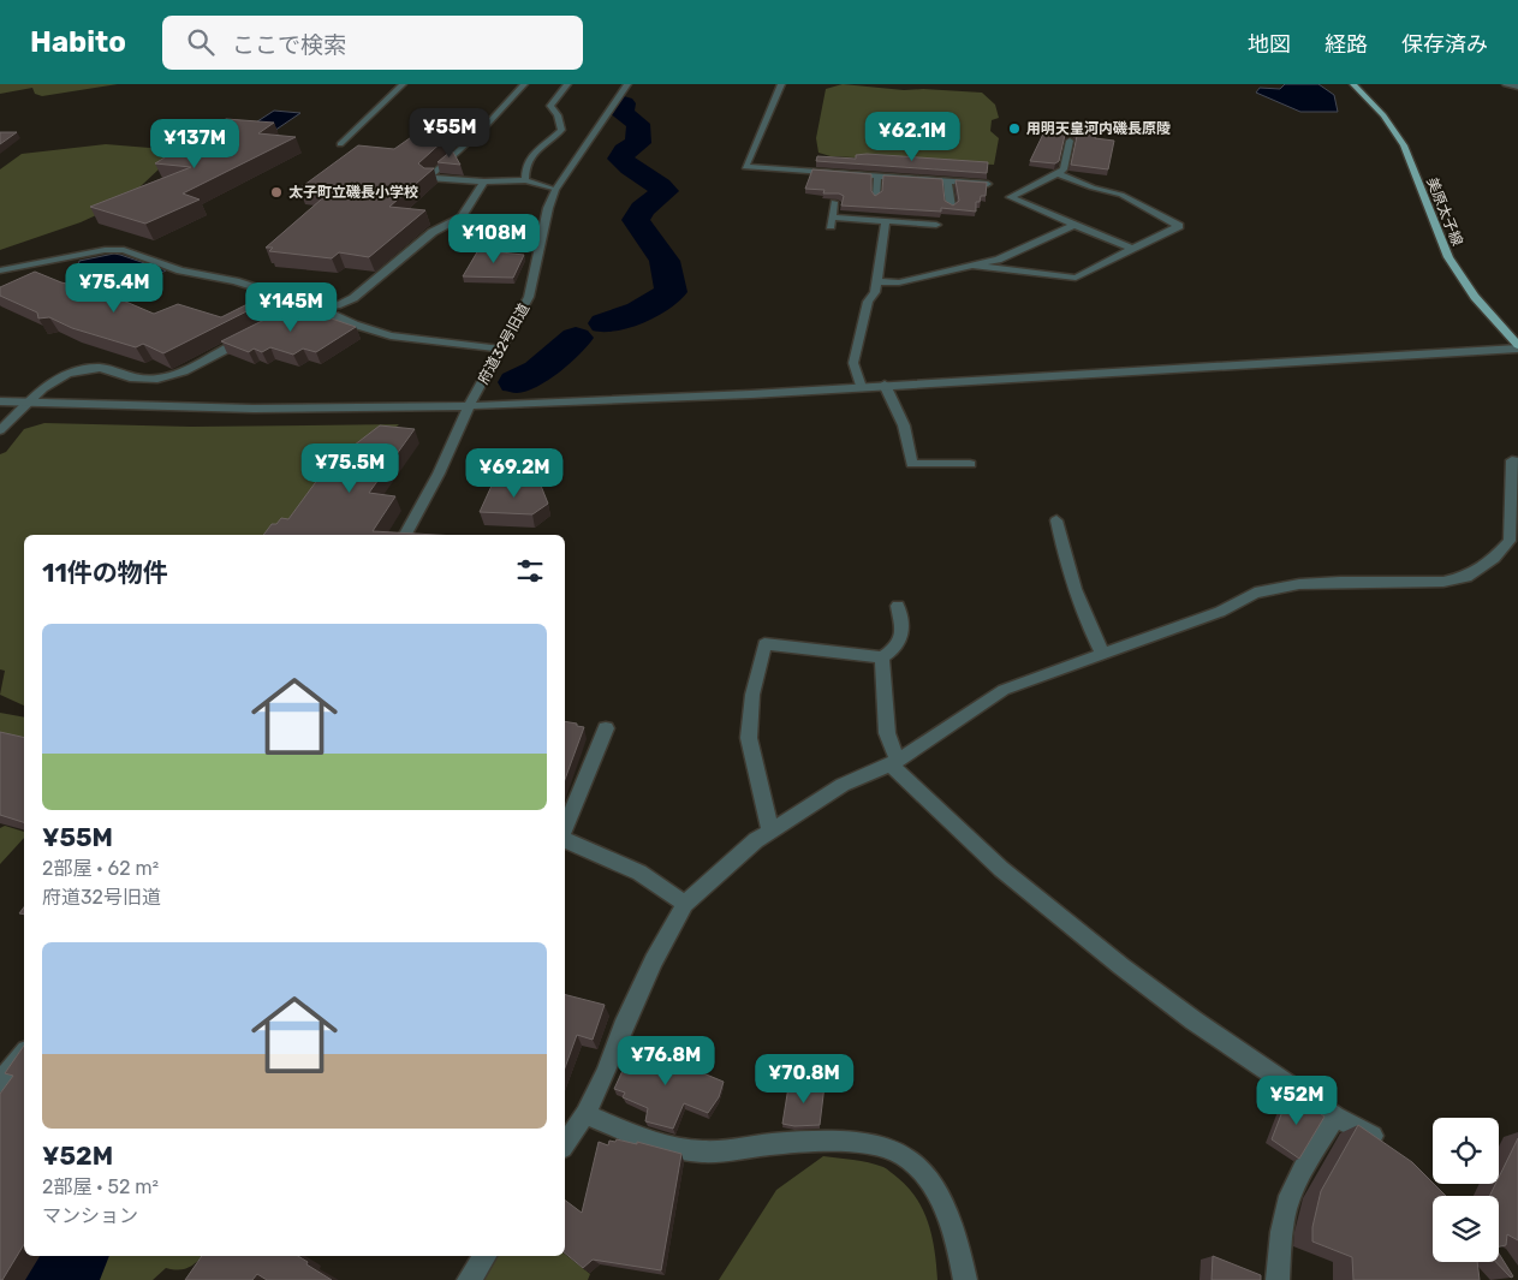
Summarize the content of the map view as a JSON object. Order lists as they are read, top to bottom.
{
  "streets": {
    "main road": ["美原太子線"],
    "street": ["府道32号旧道"]
  },
  "places": ["用明天皇河内磯長原陵", "太子町立磯長小学校"],
  "page": {
    "header": "Habito",
    "search": "ここで検索",
    "nav": ["地図", "経路", "保存済み"],
    "price": [
      "¥55M",
      "¥62.1M",
      "¥137M",
      "¥108M",
      "¥75.4M",
      "¥145M",
      "¥75.5M",
      "¥69.2M",
      "¥76.8M",
      "¥70.8M",
      "¥52M"
    ],
    "heading": "11件の物件",
    "list": [
      {
        "name": "¥55M",
        "note": "2部屋 · 62 m² · 府道32号旧道"
      },
      {
        "name": "¥52M",
        "note": "2部屋 · 52 m² · マンション"
      }
    ]
  }
}
